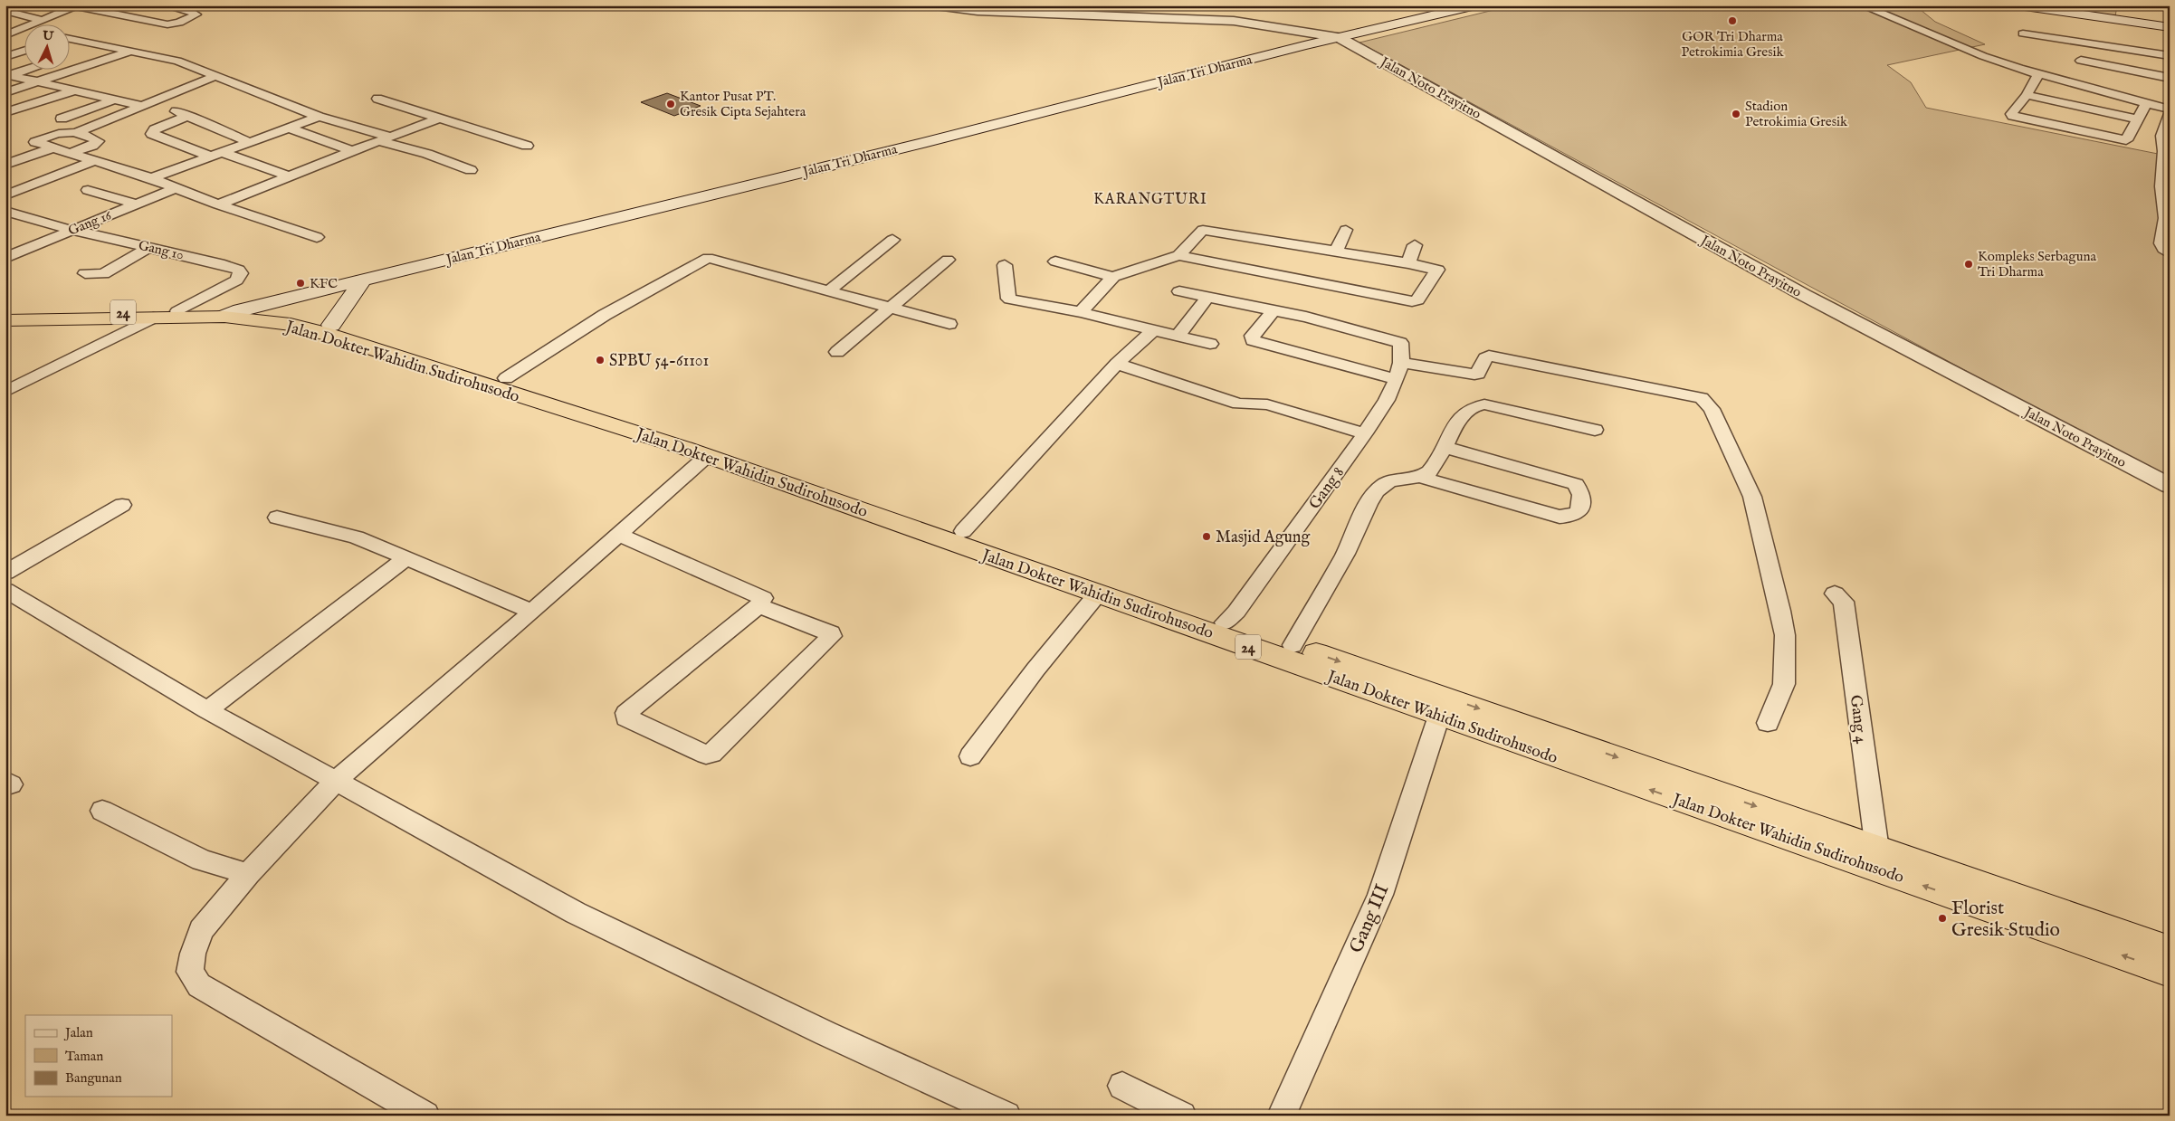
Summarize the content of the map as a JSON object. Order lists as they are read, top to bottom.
{
  "streets": {
    "highway": ["24", "Jalan Dokter Wahidin Sudirohusodo"],
    "main road": ["Jalan Tri Dharma"],
    "street": [
      "Jalan Noto Prayitno",
      "Gang 16",
      "Gang 10",
      "Gang 8",
      "Gang 4",
      "Gang III"
    ]
  },
  "crossings": [
    ["Jalan Tri Dharma", "Jalan Noto Prayitno"],
    ["Jalan Tri Dharma", "Jalan Dokter Wahidin Sudirohusodo"],
    ["Gang 16", "Gang 10"],
    ["Gang 10", "Jalan Dokter Wahidin Sudirohusodo"],
    ["Jalan Dokter Wahidin Sudirohusodo", "Gang 8"],
    ["Jalan Dokter Wahidin Sudirohusodo", "Gang 4"],
    ["Jalan Dokter Wahidin Sudirohusodo", "Gang III"]
  ],
  "districts": ["KARANGTURI"],
  "places": [
    "GOR Tri Dharma Petrokimia Gresik",
    "Kantor Pusat PT. Gresik Cipta Sejahtera",
    "Stadion Petrokimia Gresik",
    "Kompleks Serbaguna Tri Dharma",
    "KFC",
    "SPBU 54-61101",
    "Masjid Agung",
    "Florist Gresik Studio"
  ],
  "legend": ["Jalan", "Taman", "Bangunan"],
  "north": "top"
}
